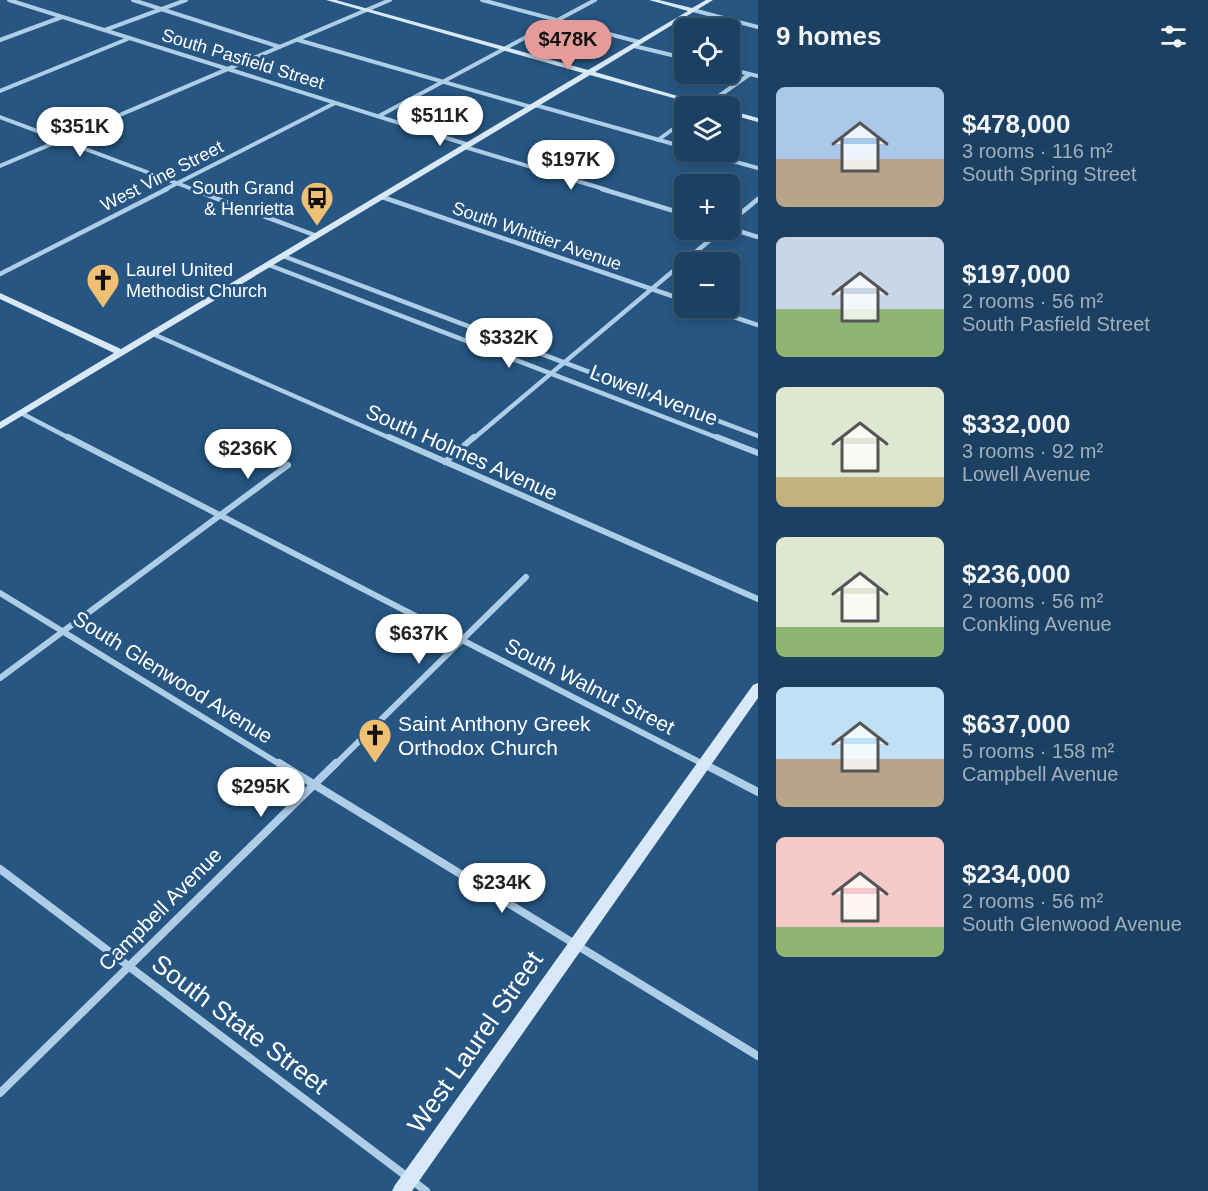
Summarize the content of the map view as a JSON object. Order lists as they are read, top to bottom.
{
  "streets": {
    "main road": ["West Laurel Street"],
    "street": [
      "South Pasfield Street",
      "West Vine Street",
      "South Whittier Avenue",
      "Lowell Avenue",
      "South Holmes Avenue",
      "South Glenwood Avenue",
      "South Walnut Street",
      "Campbell Avenue",
      "South State Street"
    ]
  },
  "crossings": [
    ["South Pasfield Street", "West Vine Street"],
    ["South Glenwood Avenue", "Campbell Avenue"],
    ["South Glenwood Avenue", "West Laurel Street"],
    ["South Walnut Street", "Campbell Avenue"],
    ["South Walnut Street", "West Laurel Street"],
    ["Campbell Avenue", "South State Street"],
    ["South State Street", "West Laurel Street"]
  ],
  "places": {
    "bus stop": ["South Grand & Henrietta"],
    "church": ["Laurel United Methodist Church", "Saint Anthony Greek Orthodox Church"]
  },
  "page": {
    "heading": "9 homes",
    "map_buttons": ["+", "−"],
    "price": [
      "$478K",
      "$511K",
      "$351K",
      "$197K",
      "$332K",
      "$236K",
      "$637K",
      "$295K",
      "$234K"
    ],
    "list": [
      {
        "name": "$478,000",
        "note": "3 rooms · 116 m² · South Spring Street"
      },
      {
        "name": "$197,000",
        "note": "2 rooms · 56 m² · South Pasfield Street"
      },
      {
        "name": "$332,000",
        "note": "3 rooms · 92 m² · Lowell Avenue"
      },
      {
        "name": "$236,000",
        "note": "2 rooms · 56 m² · Conkling Avenue"
      },
      {
        "name": "$637,000",
        "note": "5 rooms · 158 m² · Campbell Avenue"
      },
      {
        "name": "$234,000",
        "note": "2 rooms · 56 m² · South Glenwood Avenue"
      }
    ]
  }
}
